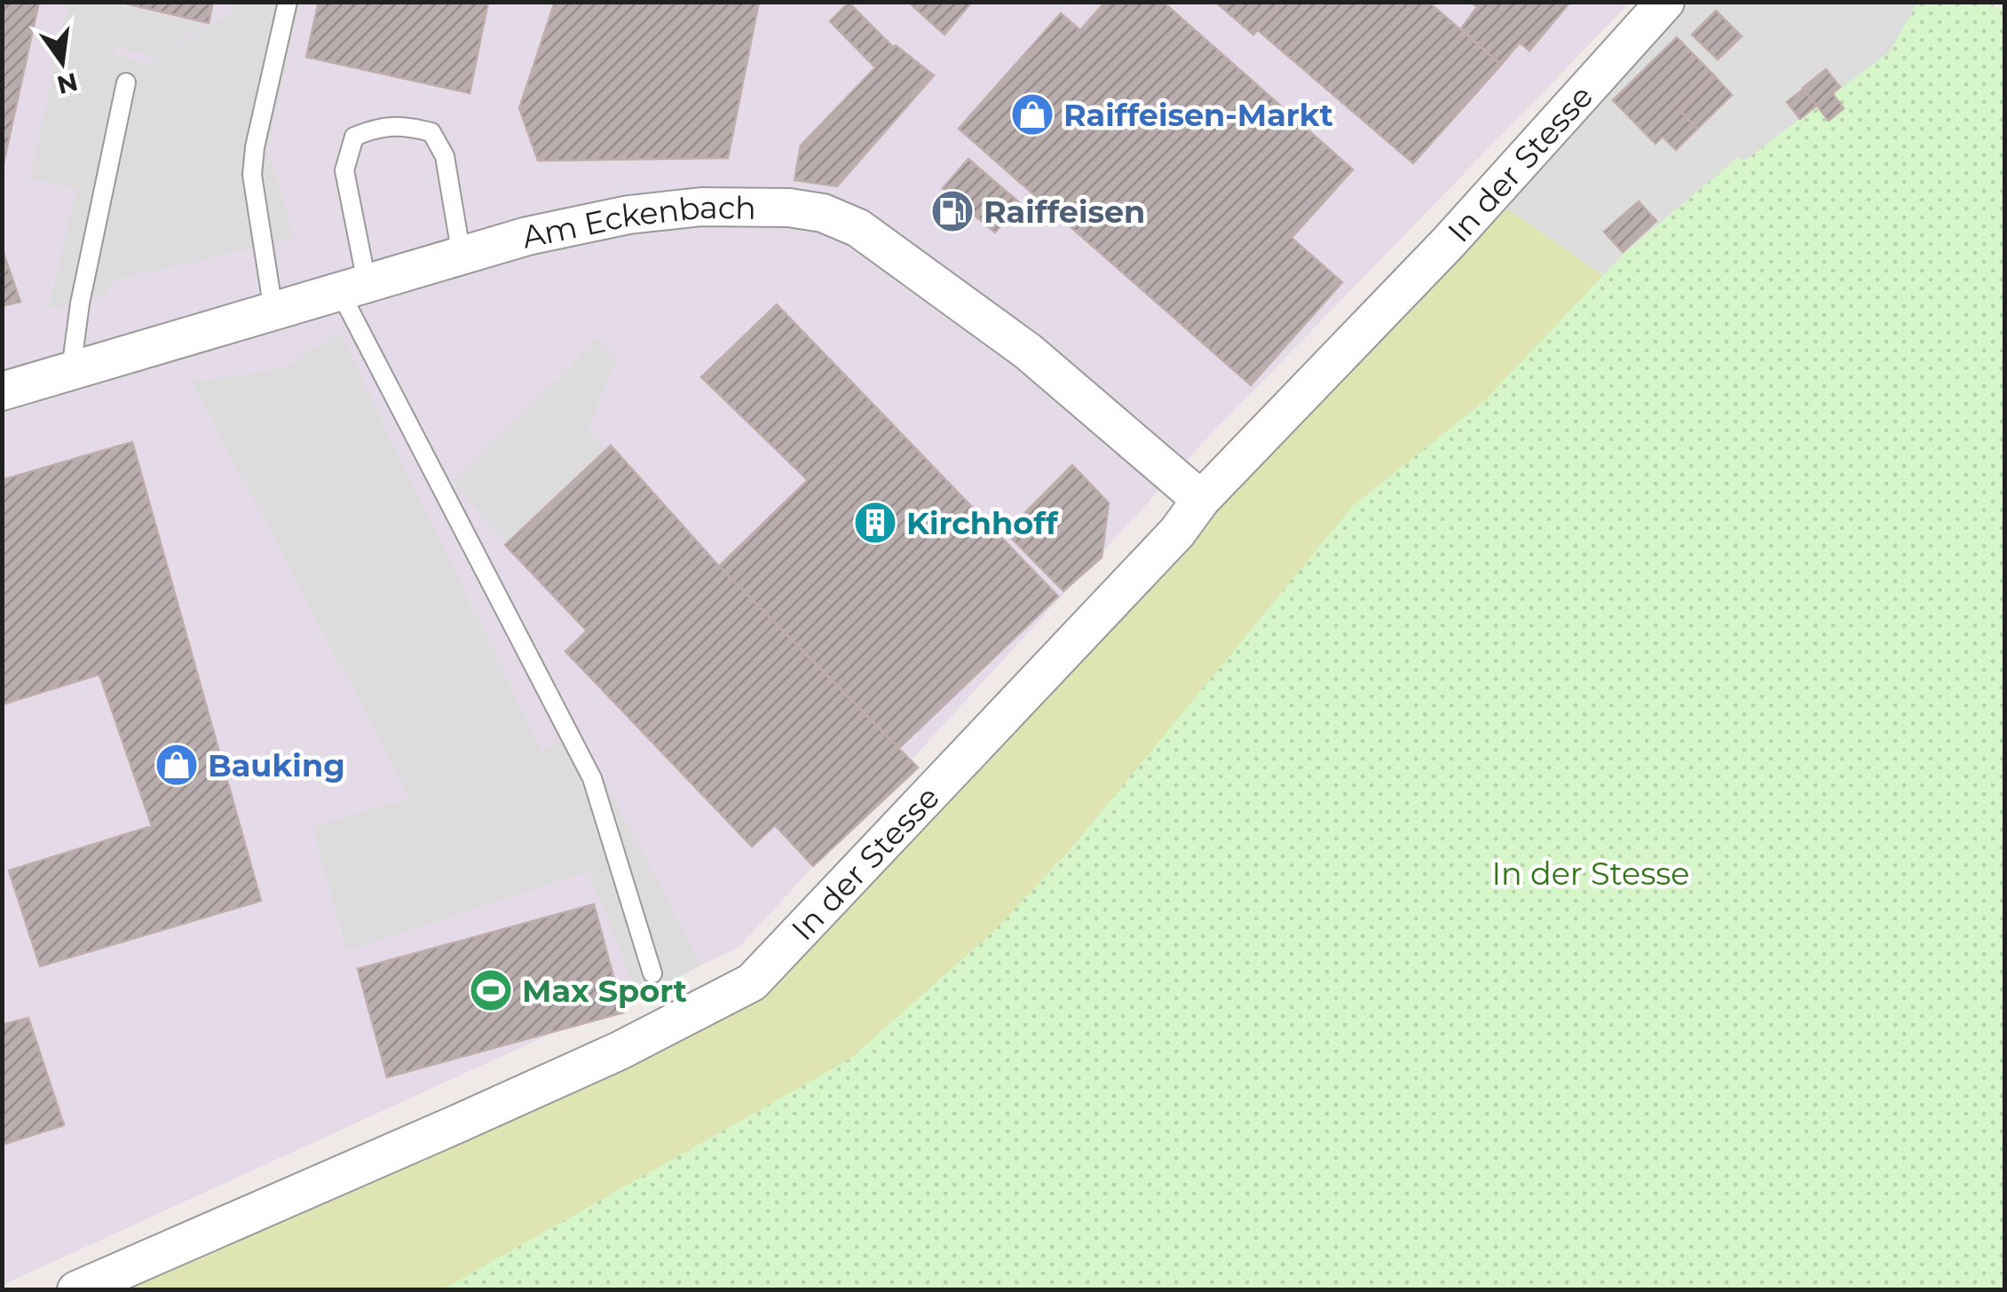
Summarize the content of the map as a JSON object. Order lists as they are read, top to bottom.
{
  "streets": {
    "street": ["In der Stesse", "Am Eckenbach"]
  },
  "crossings": [
    ["In der Stesse", "Am Eckenbach"]
  ],
  "parks": ["In der Stesse"],
  "places": {
    "shop": ["Raiffeisen-Markt", "Bauking"],
    "fuel station": ["Raiffeisen"],
    "building": ["Kirchhoff"],
    "sports": ["Max Sport"]
  },
  "north": "bottom"
}
